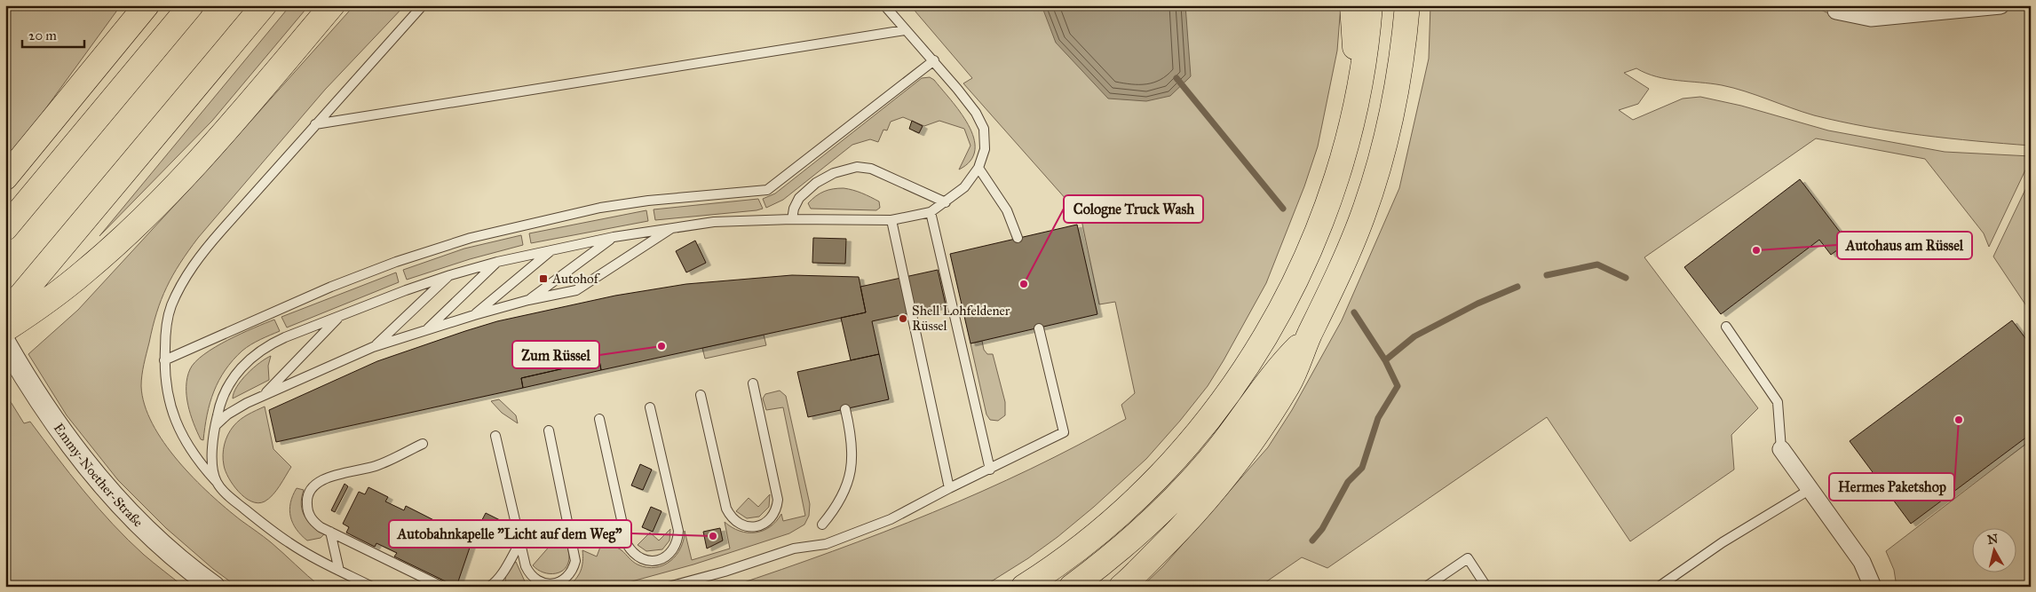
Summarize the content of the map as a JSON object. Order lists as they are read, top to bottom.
{
  "streets": {
    "street": ["Emmy-Noether-Straße"]
  },
  "places": {
    "other": [
      "Autohaus am Rüssel",
      "Cologne Truck Wash",
      "Shell Lohfeldener Rüssel",
      "Zum Rüssel",
      "Hermes Paketshop",
      "Autobahnkapelle \"Licht auf dem Weg\""
    ],
    "transit": ["Autohof"]
  },
  "scale_bar": "20 m",
  "north": "top"
}
